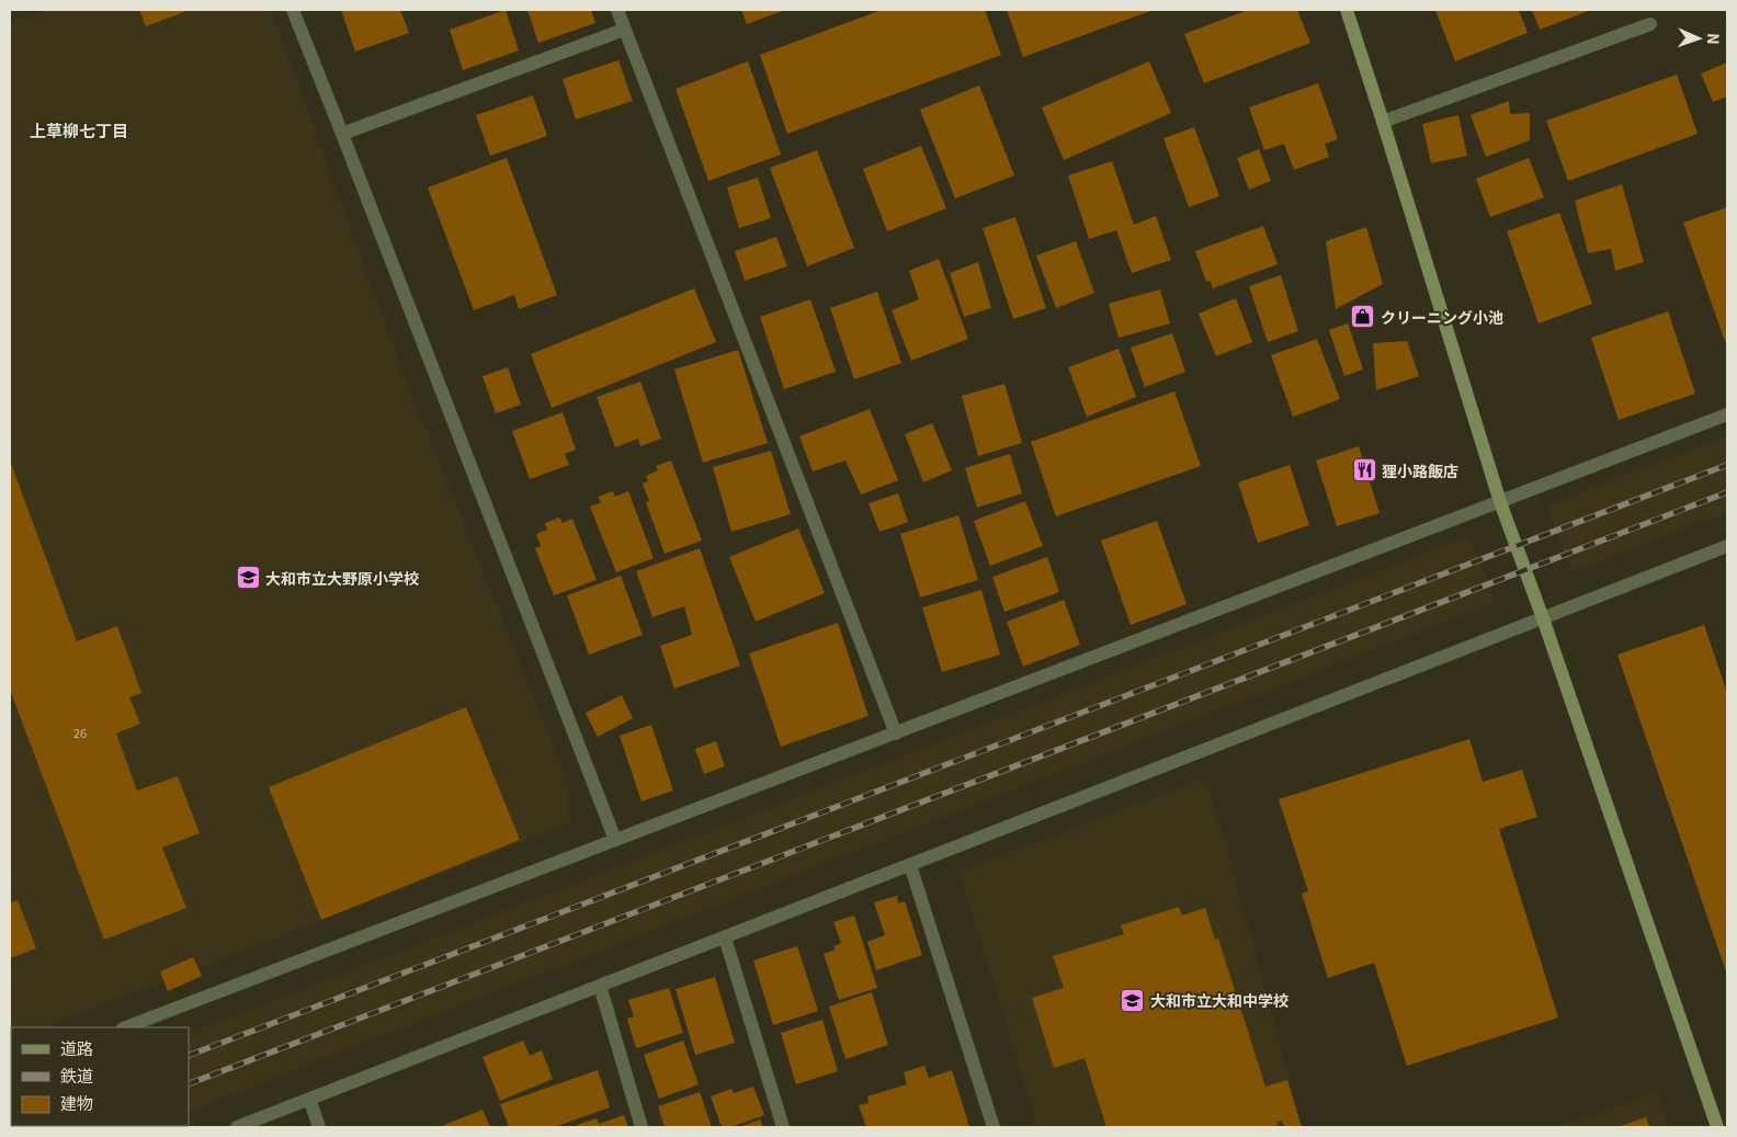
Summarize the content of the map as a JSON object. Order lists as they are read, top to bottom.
{
  "districts": ["上草柳七丁目"],
  "places": {
    "shop": ["クリーニング小池"],
    "restaurant": ["狸小路飯店"],
    "school or university": ["大和市立大野原小学校", "大和市立大和中学校"]
  },
  "house_numbers": ["26"],
  "legend": ["道路", "鉄道", "建物"],
  "north": "right"
}
